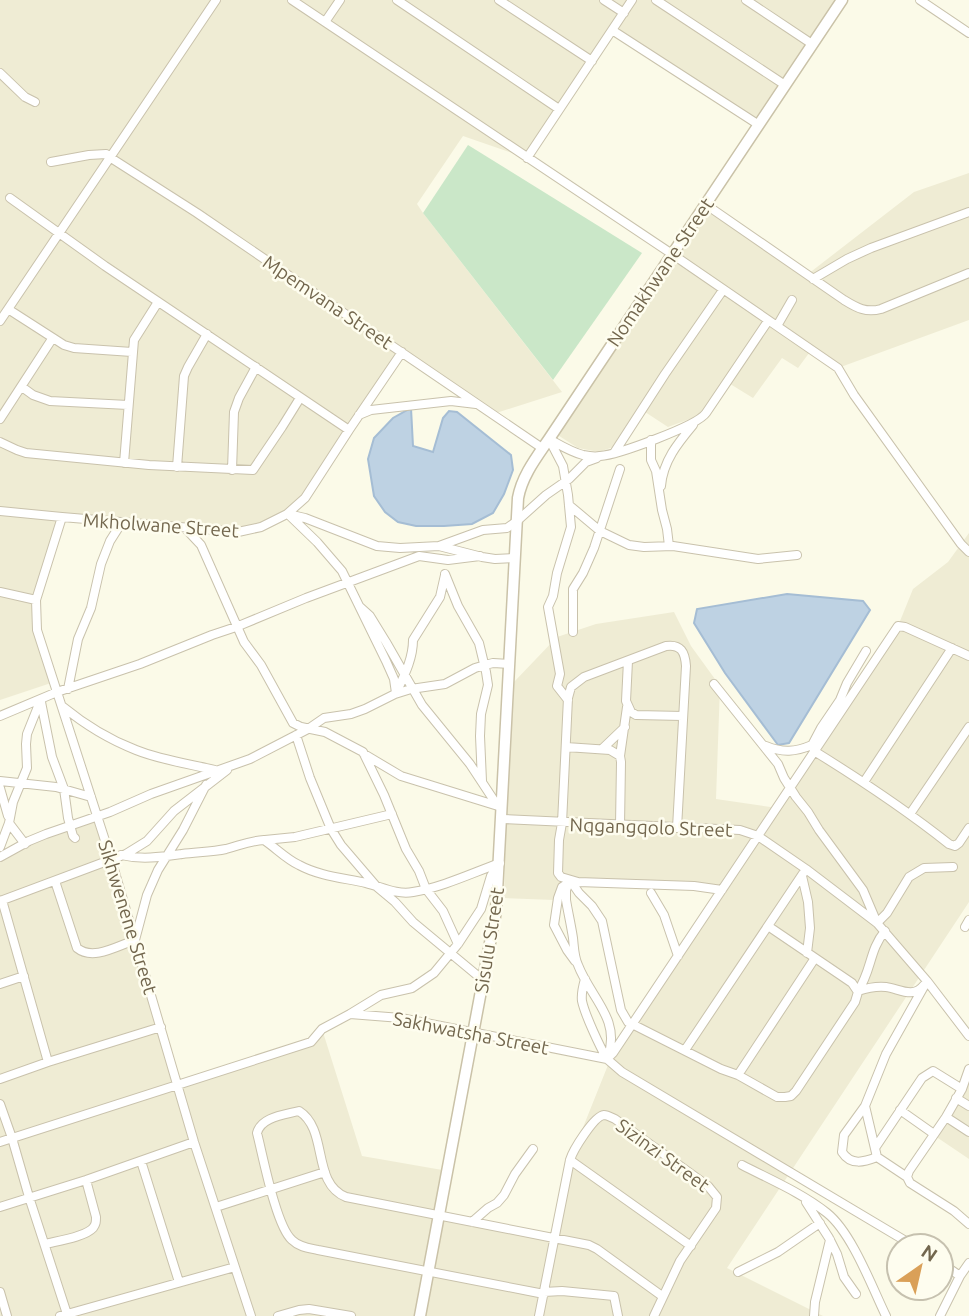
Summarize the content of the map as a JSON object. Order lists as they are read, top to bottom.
{
  "streets": {
    "street": [
      "Nomakhwane Street",
      "Mpemvana Street",
      "Mkholwane Street",
      "Nqgangqolo Street",
      "Sikhwenene Street",
      "Sisulu Street",
      "Sakhwatsha Street",
      "Sizinzi Street"
    ]
  },
  "crossings": [
    ["Nomakhwane Street", "Mpemvana Street"],
    ["Nomakhwane Street", "Sisulu Street"],
    ["Mpemvana Street", "Mkholwane Street"],
    ["Mkholwane Street", "Sikhwenene Street"],
    ["Nqgangqolo Street", "Sisulu Street"],
    ["Sisulu Street", "Sakhwatsha Street"]
  ],
  "north": "top right"
}
